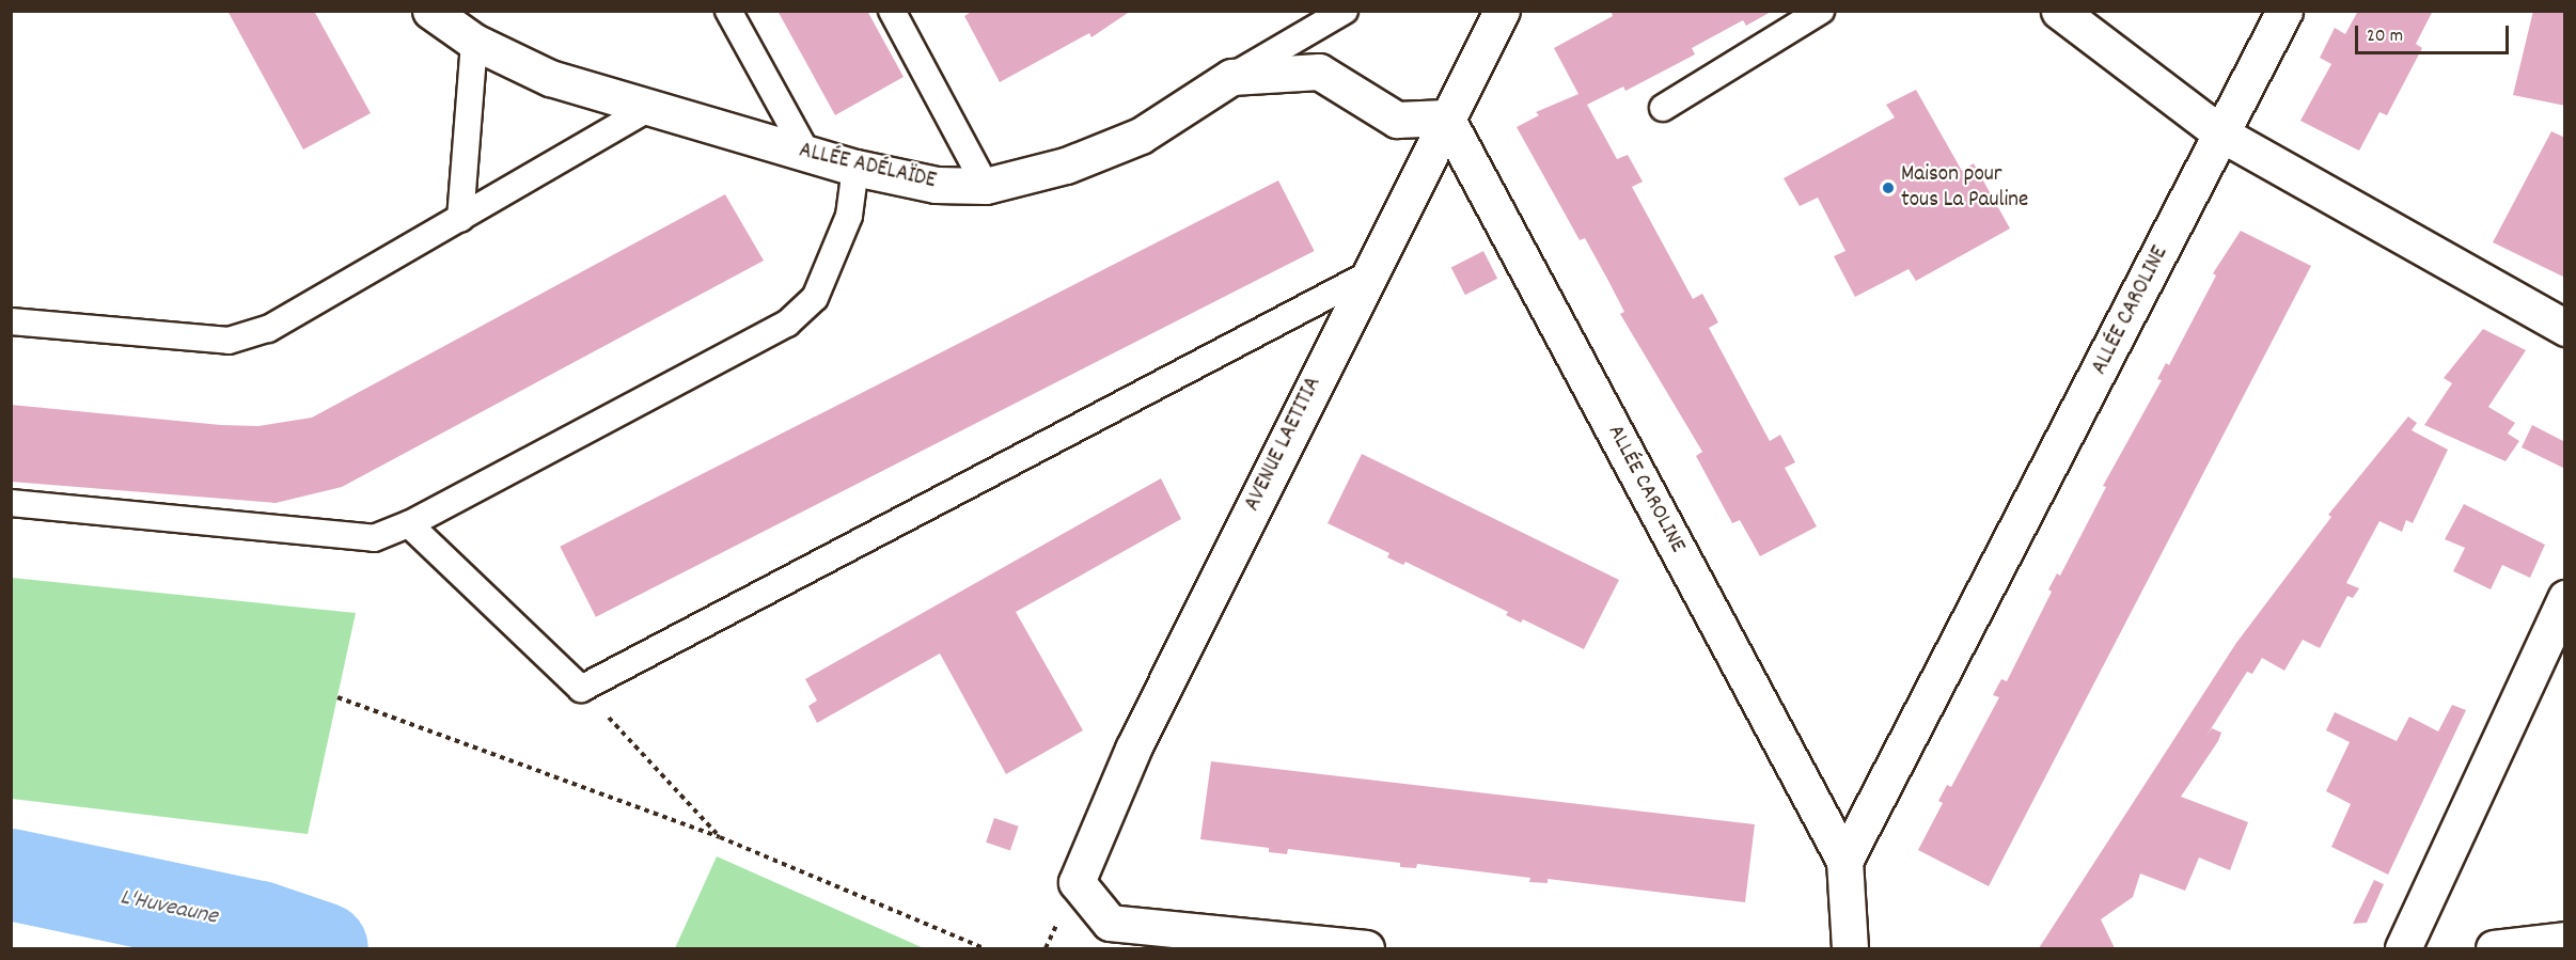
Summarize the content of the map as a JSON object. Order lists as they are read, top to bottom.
{
  "streets": {
    "street": ["ALLÉE ADÉLAÏDE", "ALLÉE CAROLINE", "AVENUE LAETITIA"]
  },
  "crossings": [
    ["ALLÉE CAROLINE", "AVENUE LAETITIA"]
  ],
  "water": ["L'Huveaune"],
  "places": ["Maison pour tous La Pauline"],
  "scale_bar": "20 m"
}
